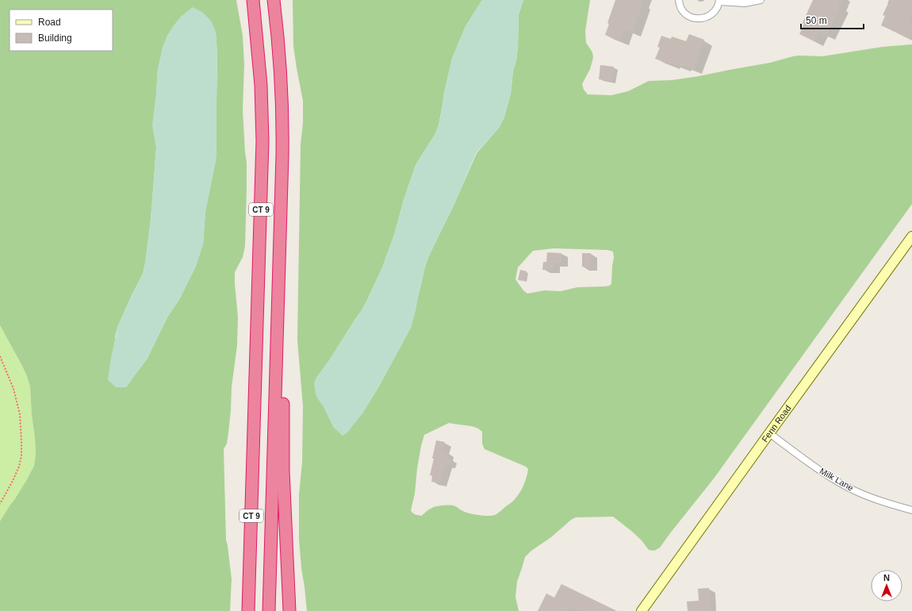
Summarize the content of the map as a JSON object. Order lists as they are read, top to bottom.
{
  "streets": {
    "highway": ["CT 9"],
    "street": ["Fenn Road", "Milk Lane"]
  },
  "crossings": [
    ["Fenn Road", "Milk Lane"]
  ],
  "legend": ["Road", "Building"],
  "scale_bar": "50 m",
  "north": "top"
}
